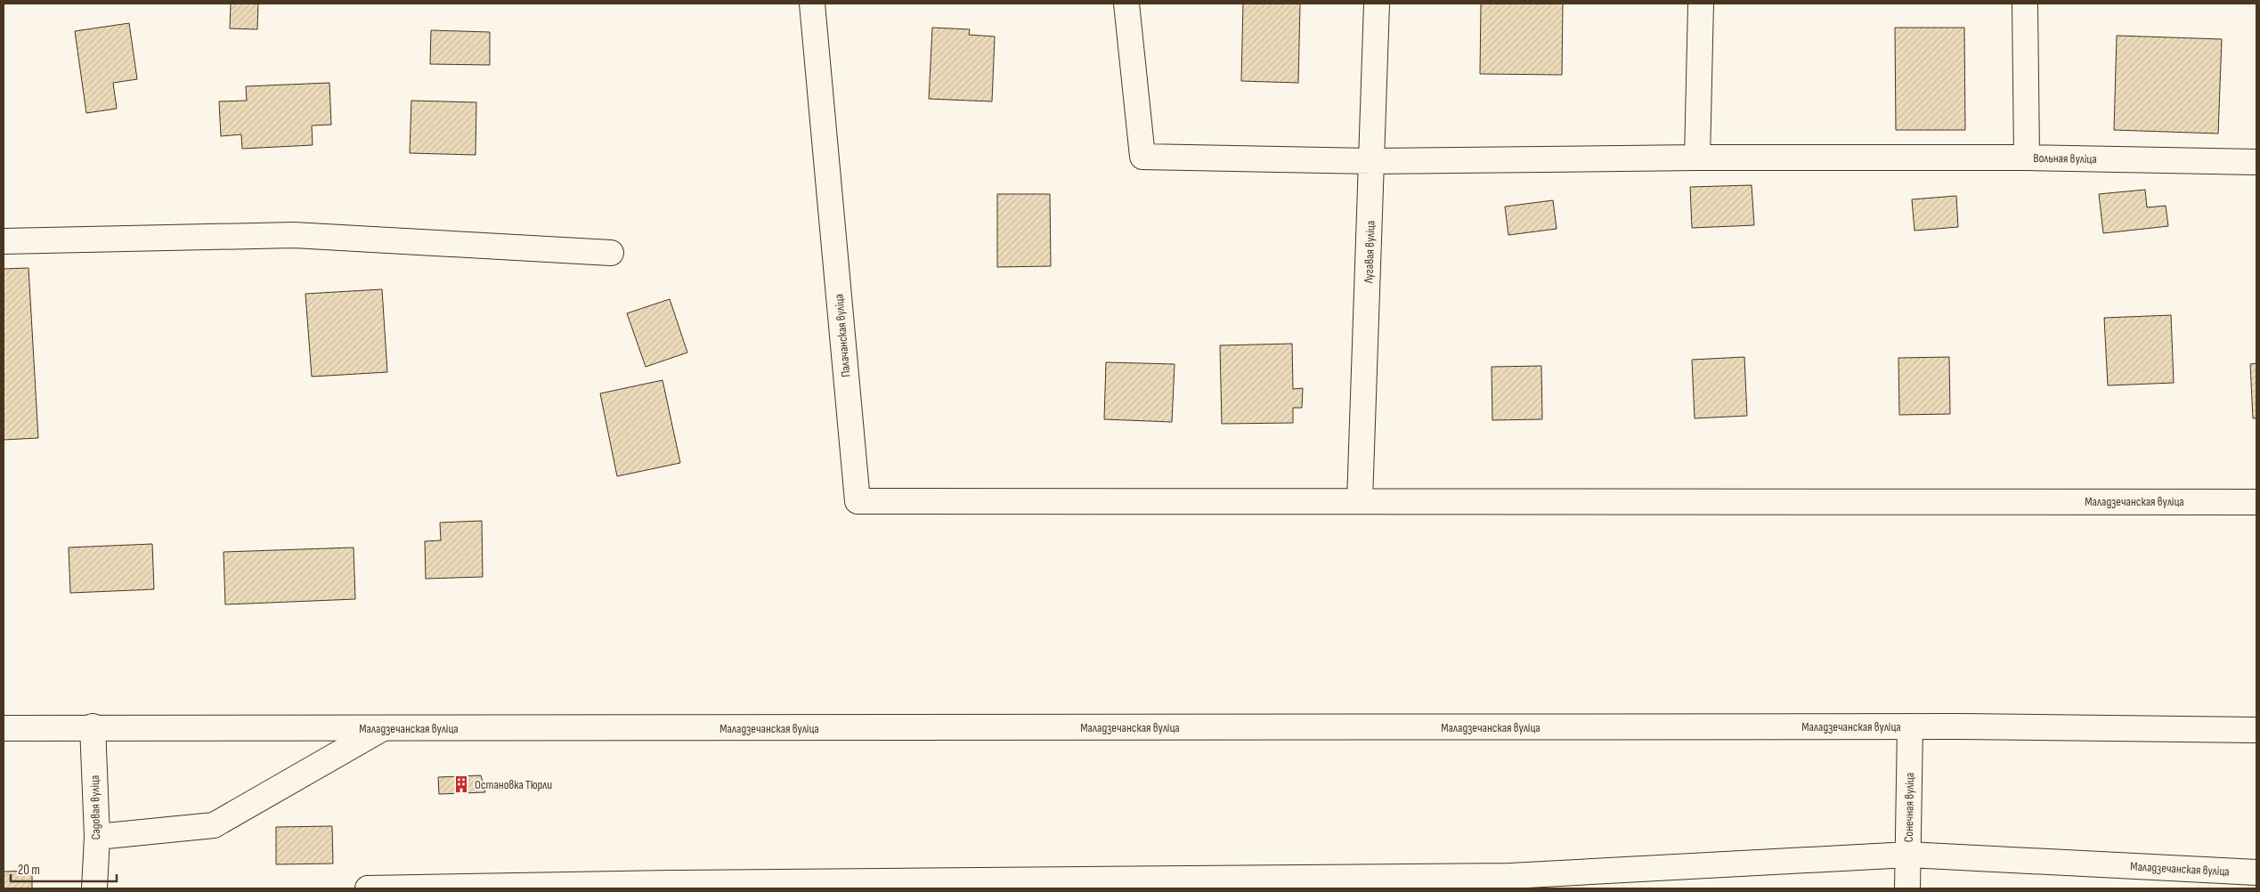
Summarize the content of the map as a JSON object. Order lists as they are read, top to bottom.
{
  "streets": {
    "street": [
      "Вольная вуліца",
      "Лугавая вуліца",
      "Палачанская вуліца",
      "Маладзечанская вуліца",
      "Садовая вуліца",
      "Сонечная вуліца"
    ]
  },
  "crossings": [
    ["Лугавая вуліца", "Маладзечанская вуліца"],
    ["Палачанская вуліца", "Маладзечанская вуліца"],
    ["Маладзечанская вуліца", "Садовая вуліца"],
    ["Маладзечанская вуліца", "Сонечная вуліца"]
  ],
  "places": {
    "building": ["Остановка Тюрли"]
  },
  "scale_bar": "20 m"
}
